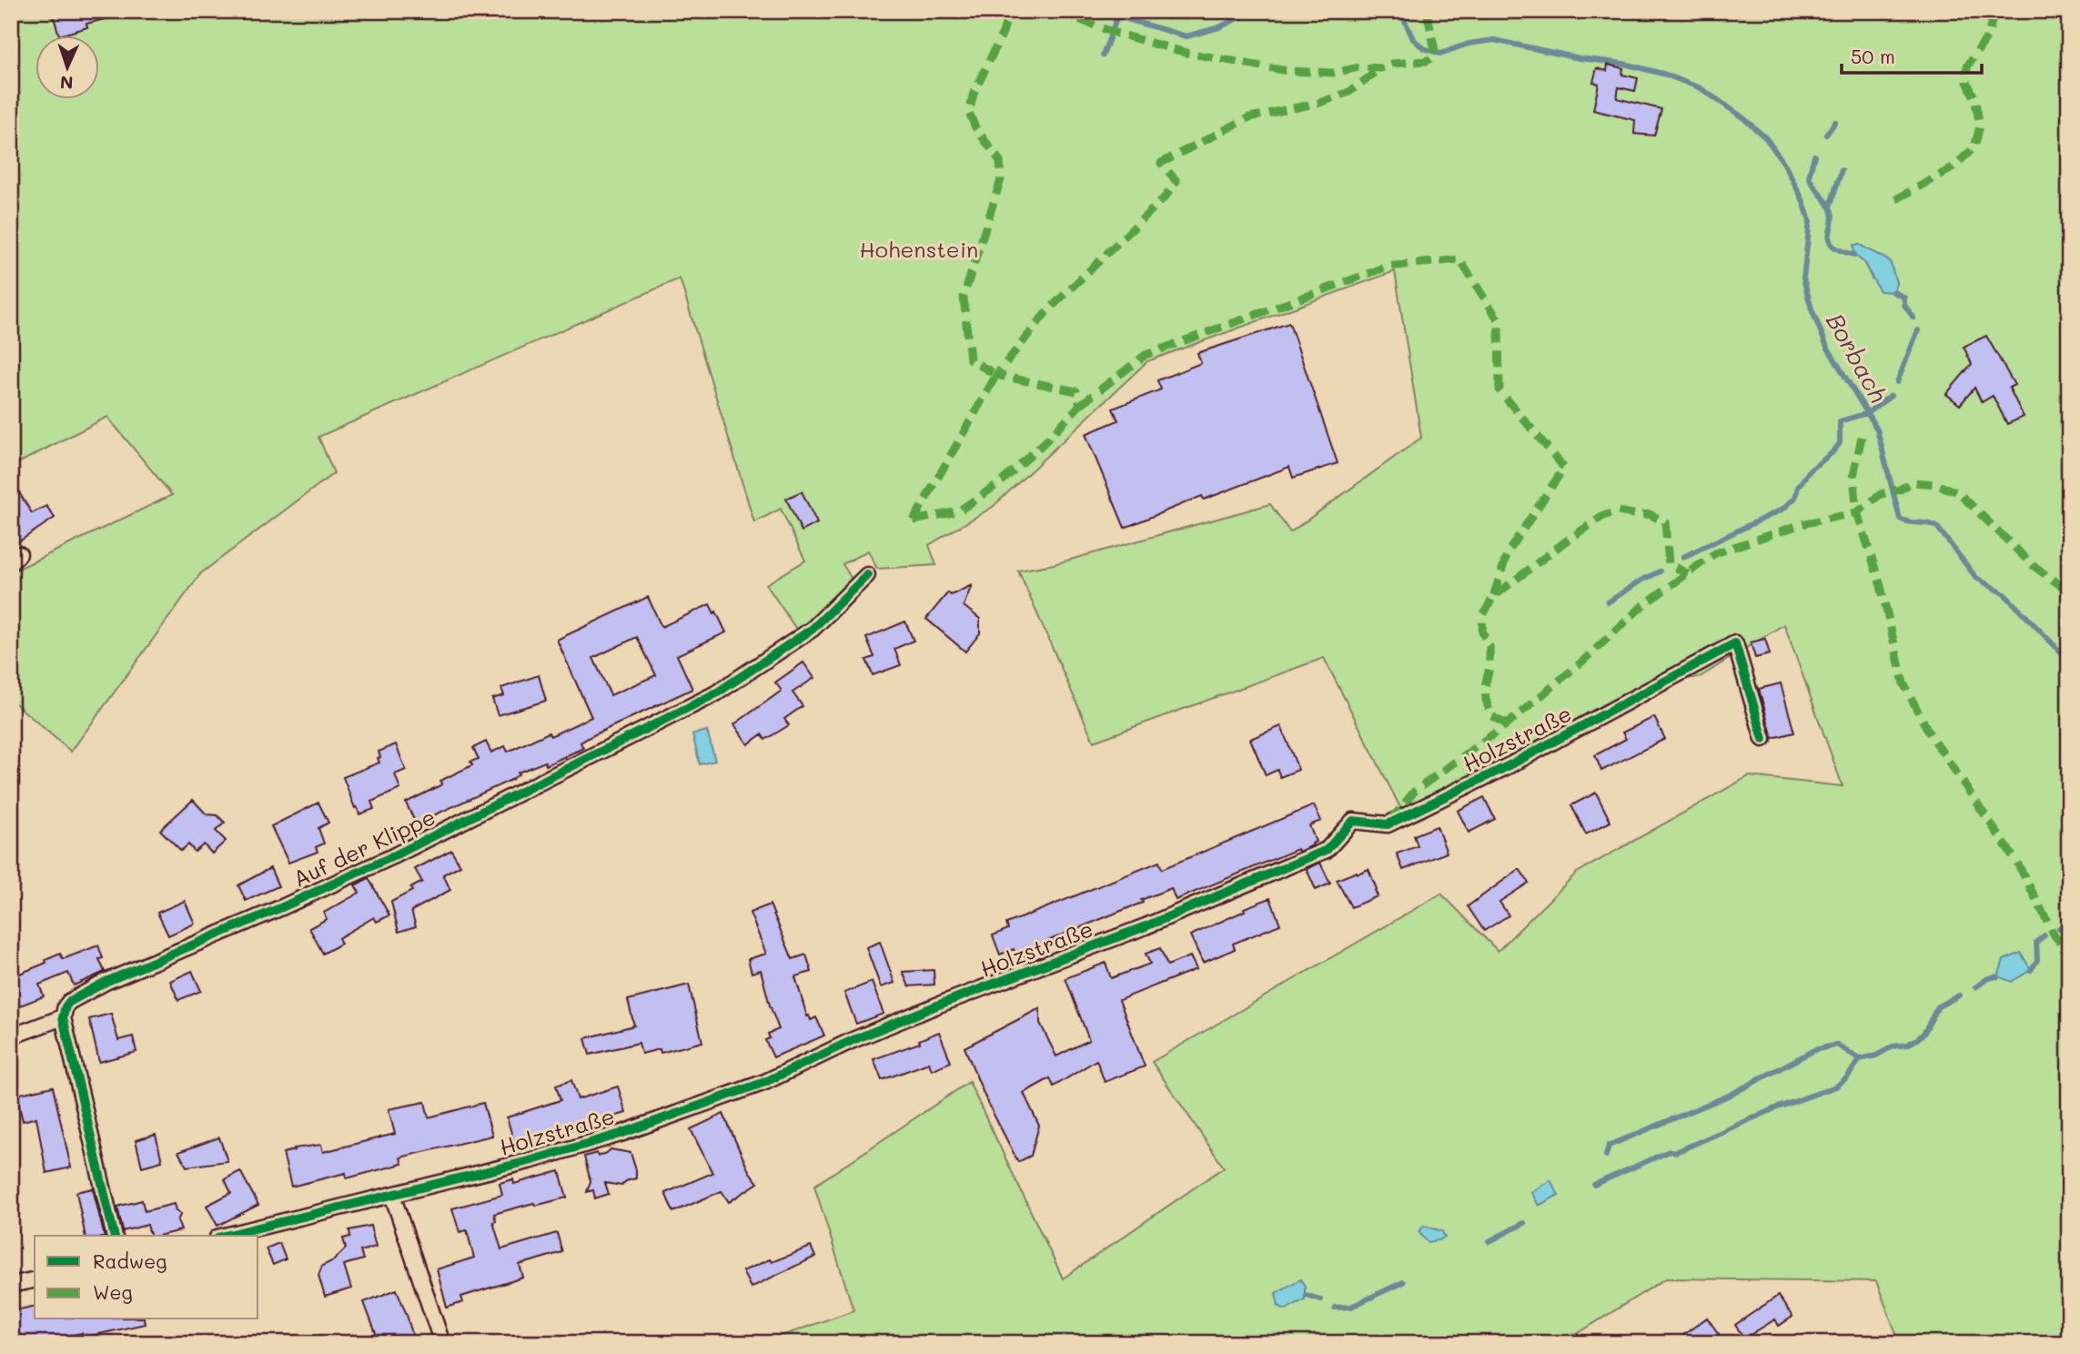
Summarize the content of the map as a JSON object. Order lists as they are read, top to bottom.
{
  "streets": {
    "street": ["Holzstraße", "Auf der Klippe"]
  },
  "water": ["Borbach"],
  "parks": ["Hohenstein"],
  "legend": ["Radweg", "Weg"],
  "scale_bar": "50 m",
  "north": "bottom"
}
